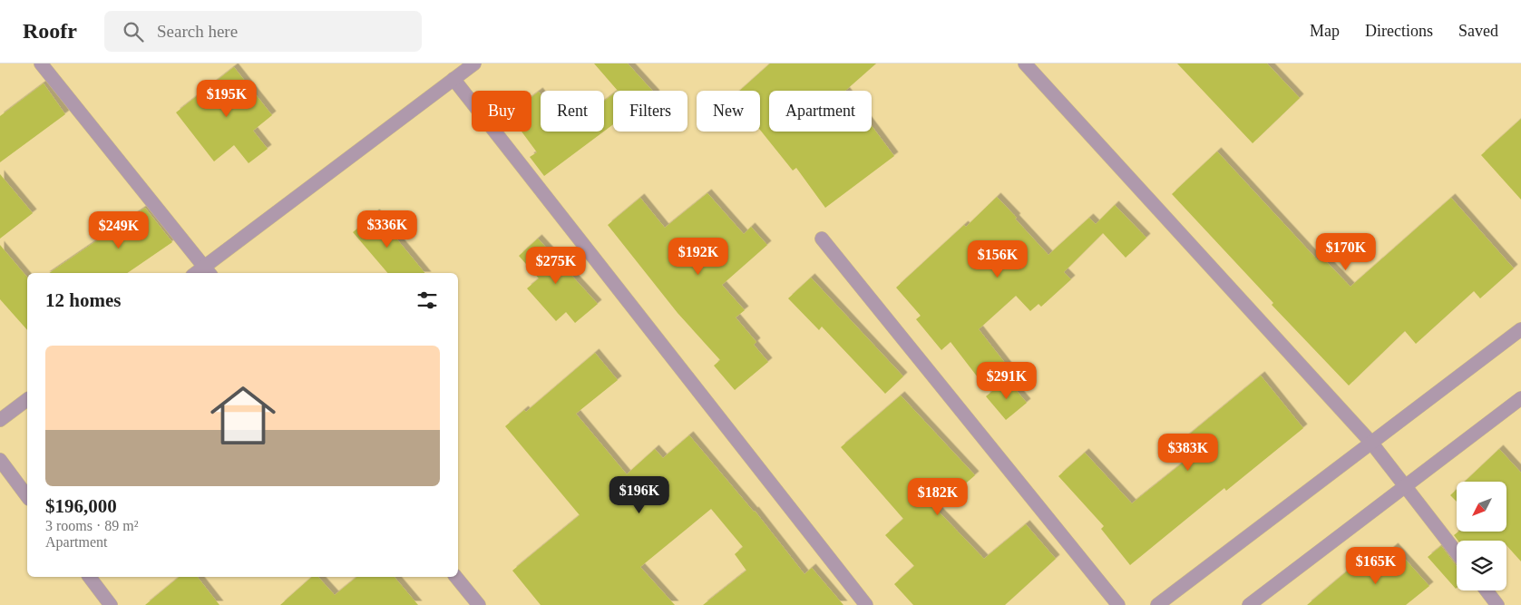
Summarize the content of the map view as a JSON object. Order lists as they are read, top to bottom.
{
  "north": "bottom left",
  "page": {
    "header": "Roofr",
    "search": "Search here",
    "nav": ["Map", "Directions", "Saved"],
    "price": [
      "$195K",
      "$336K",
      "$249K",
      "$170K",
      "$192K",
      "$156K",
      "$275K",
      "$291K",
      "$383K",
      "$196K",
      "$182K",
      "$165K"
    ],
    "chip": [
      "Buy",
      "Rent",
      "Filters",
      "New",
      "Apartment"
    ],
    "heading": "12 homes",
    "list": [
      {
        "name": "$196,000",
        "note": "3 rooms · 89 m² · Apartment"
      }
    ]
  }
}
